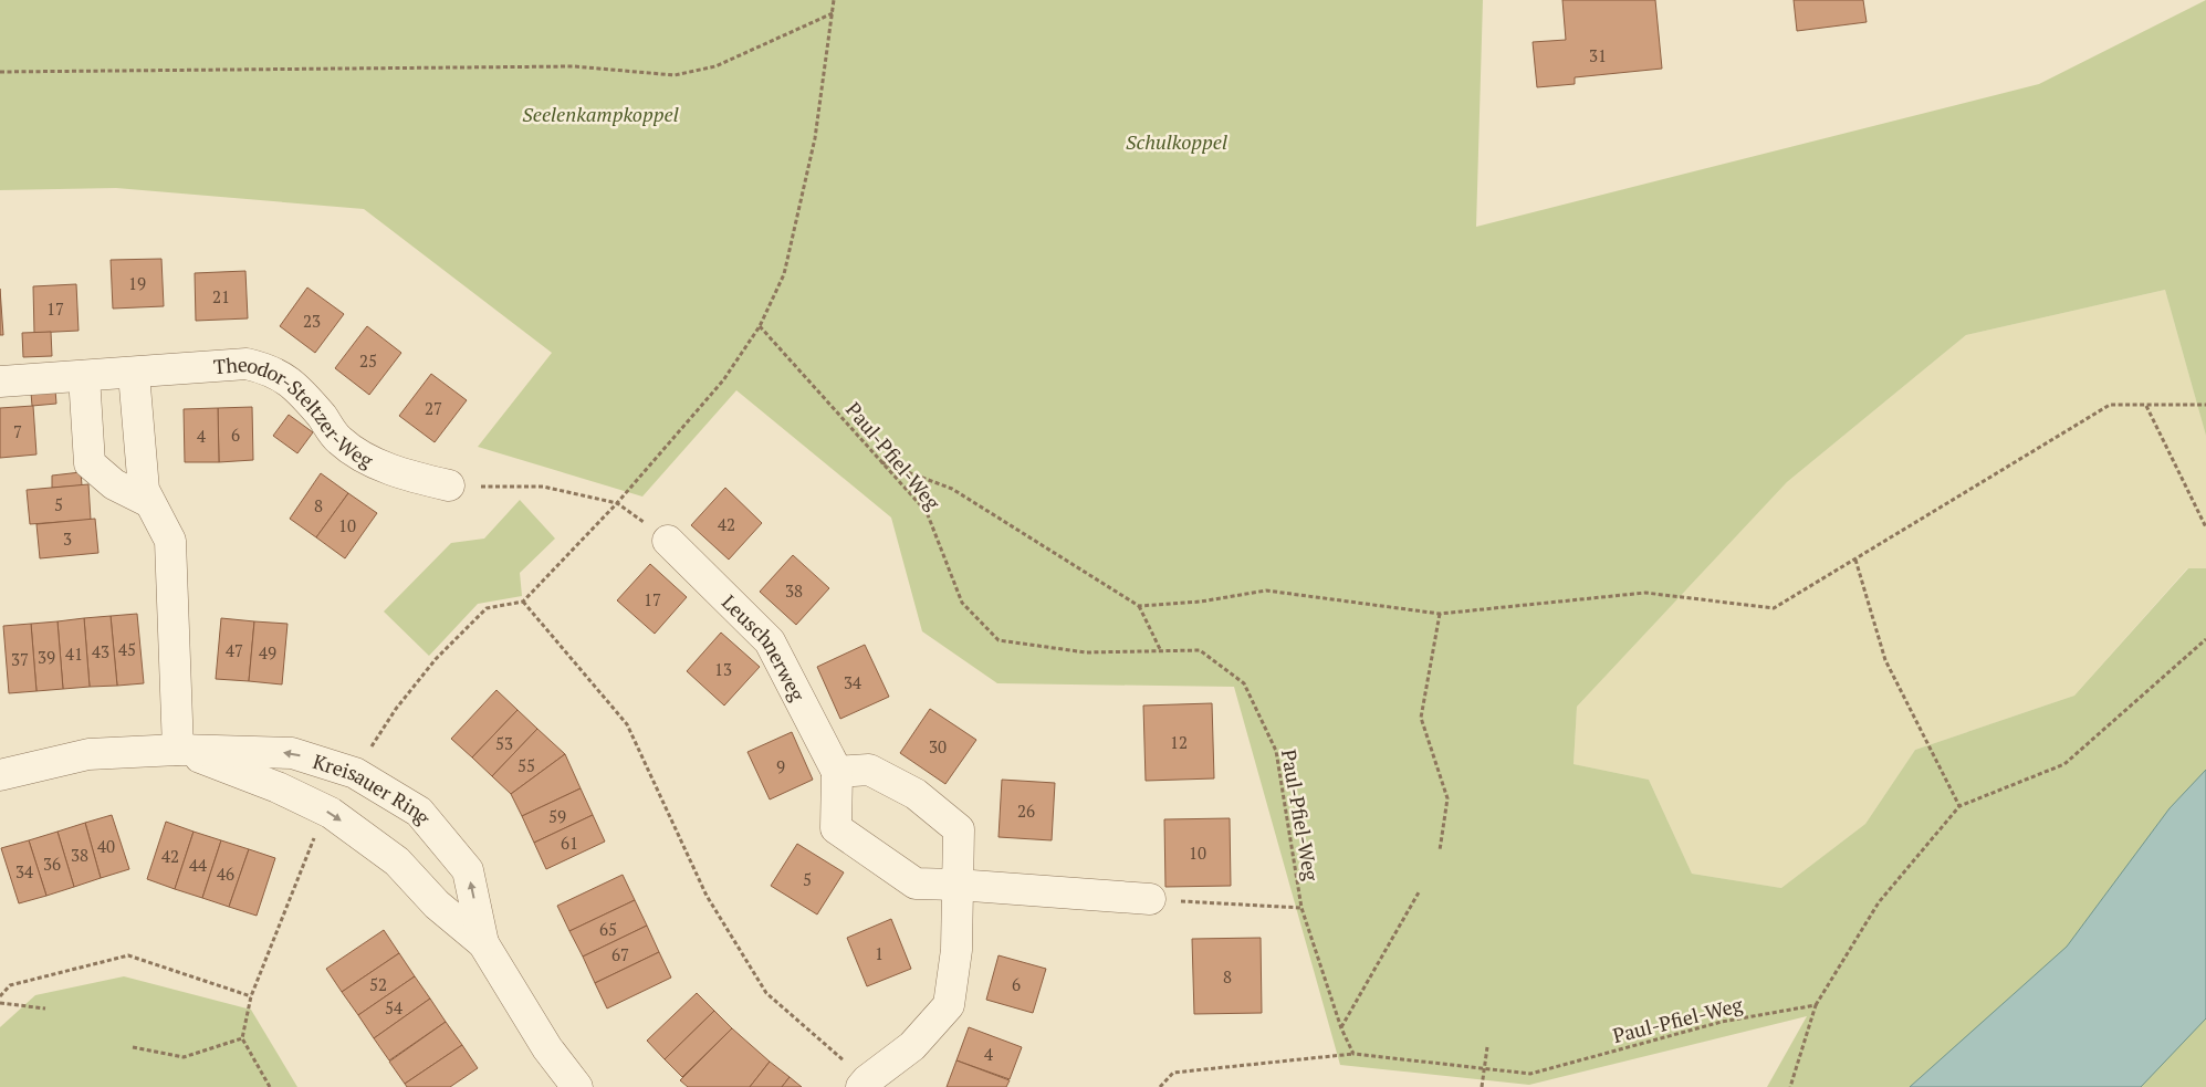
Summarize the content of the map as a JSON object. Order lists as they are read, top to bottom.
{
  "streets": {
    "street": ["Theodor-Steltzer-Weg", "Leuschnerweg", "Kreisauer Ring"],
    "path": ["Paul-Pfiel-Weg"]
  },
  "parks": ["Seelenkampkoppel", "Schulkoppel"],
  "house_numbers": [
    "31",
    "19",
    "21",
    "17",
    "23",
    "25",
    "27",
    "7",
    "6",
    "4",
    "5",
    "8",
    "42",
    "10",
    "3",
    "38",
    "17",
    "45",
    "47",
    "43",
    "49",
    "41",
    "39",
    "37",
    "13",
    "34",
    "12",
    "53",
    "30",
    "55",
    "9",
    "26",
    "59",
    "61",
    "40",
    "10",
    "38",
    "42",
    "36",
    "44",
    "34",
    "46",
    "5",
    "65",
    "1",
    "67",
    "8",
    "52",
    "6",
    "54",
    "4"
  ]
}
